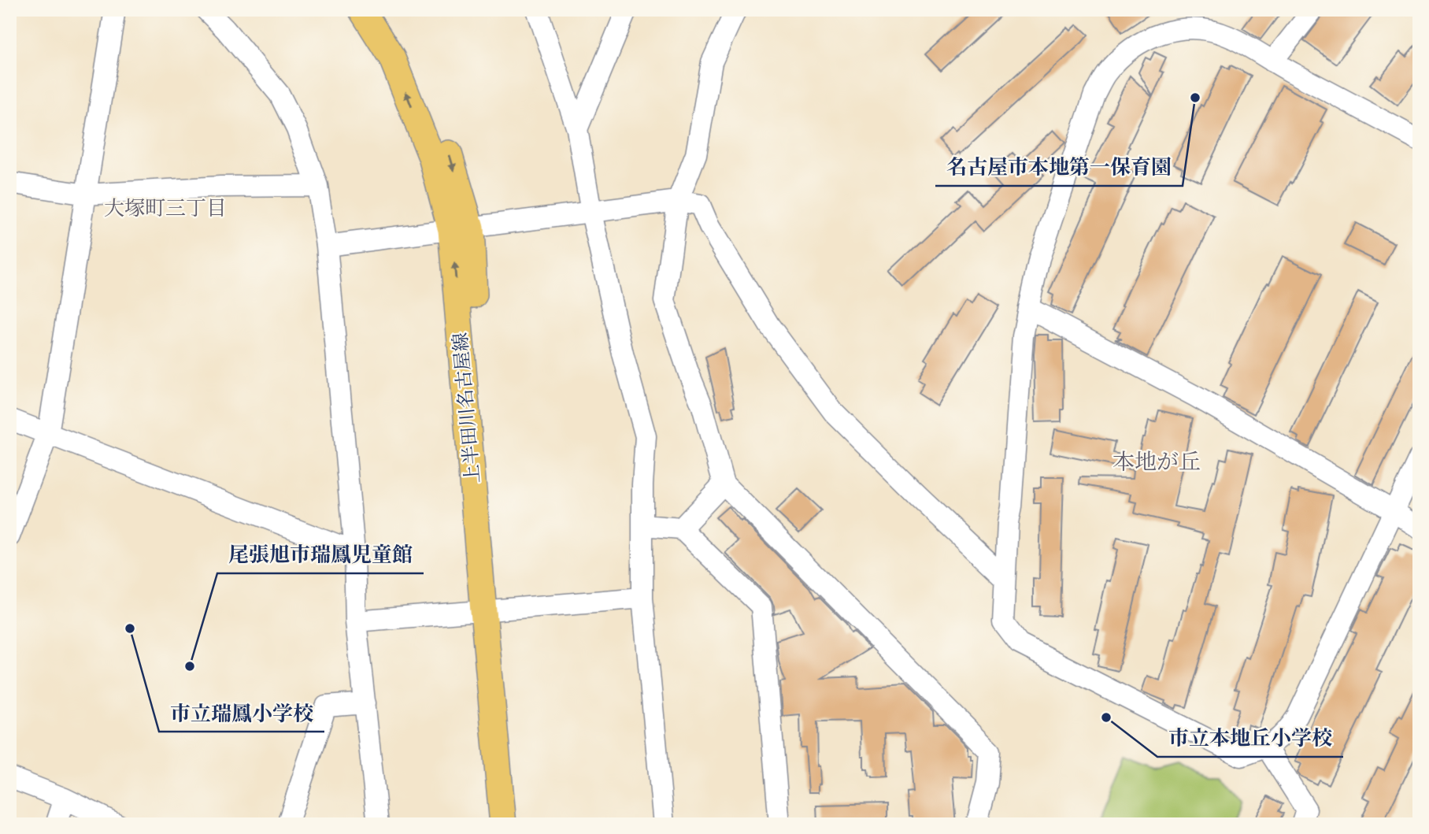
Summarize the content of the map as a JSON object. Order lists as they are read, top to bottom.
{
  "streets": {
    "main road": ["上半田川名古屋線"]
  },
  "districts": ["大塚町三丁目", "本地が丘"],
  "places": [
    "名古屋市本地第一保育園",
    "市立瑞鳳小学校",
    "尾張旭市瑞鳳児童館",
    "市立本地丘小学校"
  ]
}
